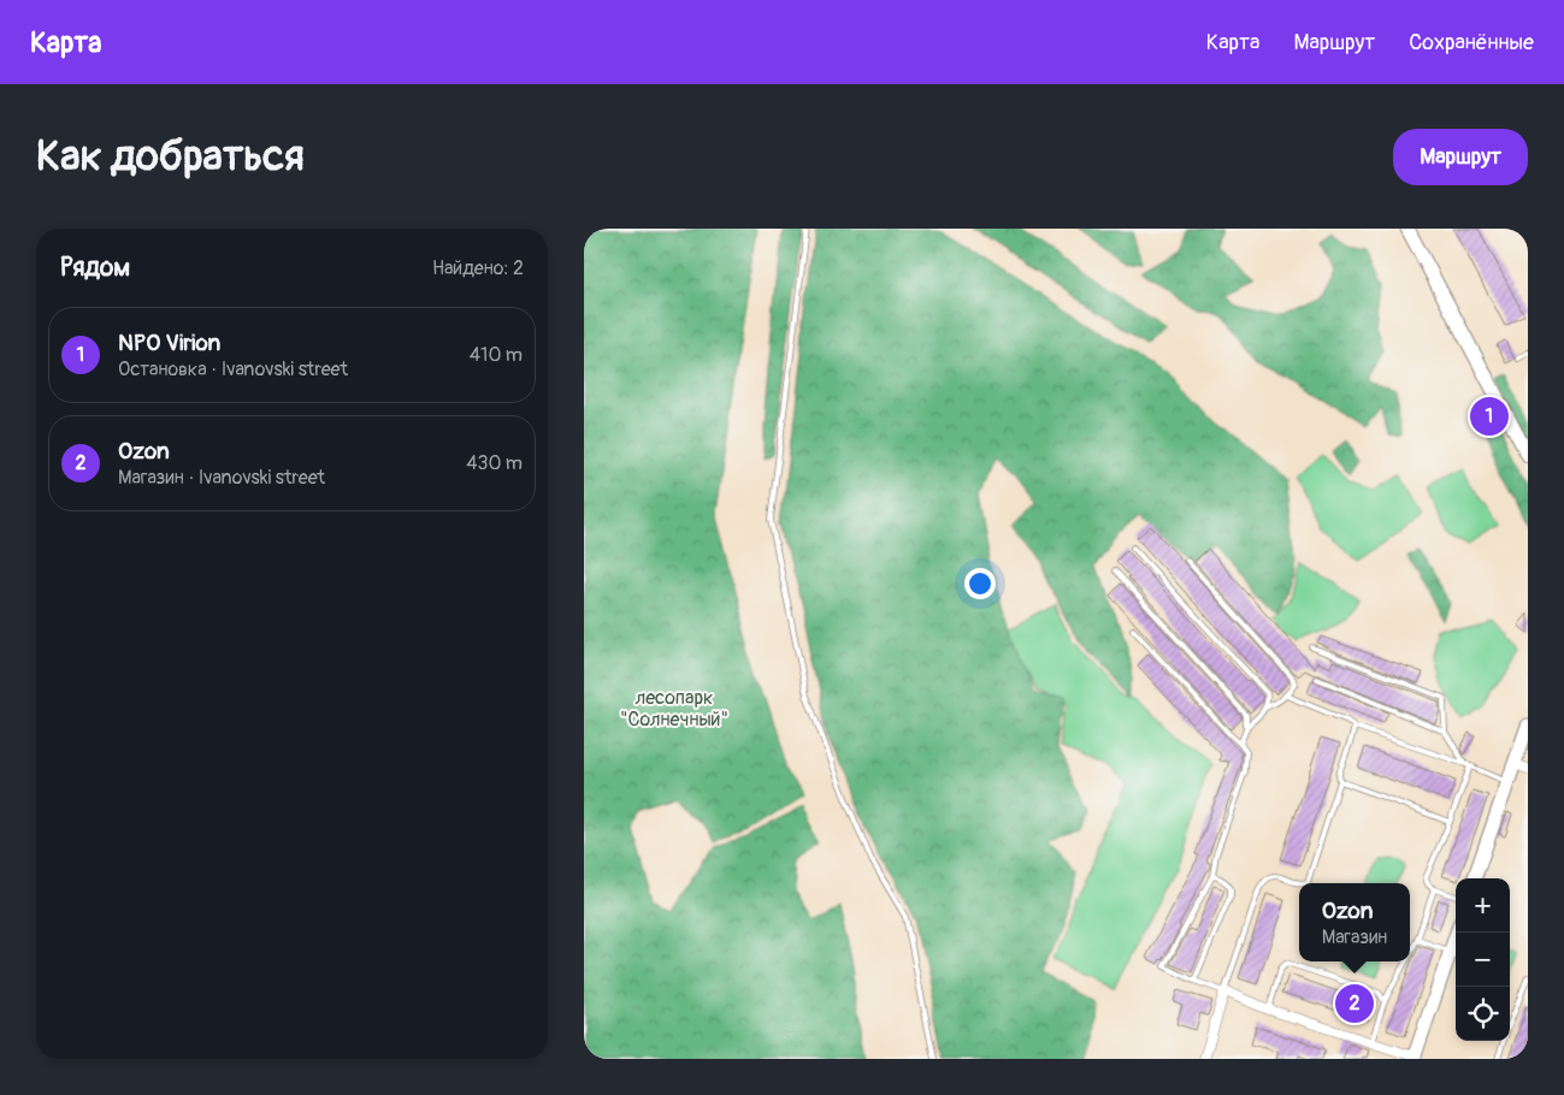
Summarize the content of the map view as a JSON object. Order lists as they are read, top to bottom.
{
  "parks": ["лесопарк \"Солнечный\""],
  "page": {
    "header": "Карта",
    "nav": ["Карта", "Маршрут", "Сохранённые"],
    "buttons": "Маршрут",
    "title": "Как добраться",
    "heading": ["Рядом", "Найдено: 2"],
    "list": [
      {
        "mark": "1",
        "name": "NPO Virion",
        "note": "Остановка · Ivanovski street",
        "value": "410 m"
      },
      {
        "mark": "2",
        "name": "Ozon",
        "note": "Магазин · Ivanovski street",
        "value": "430 m"
      }
    ],
    "pins": ["1", "2"],
    "map_buttons": ["+", "−"],
    "popup": ["Ozon", "Магазин"]
  }
}
